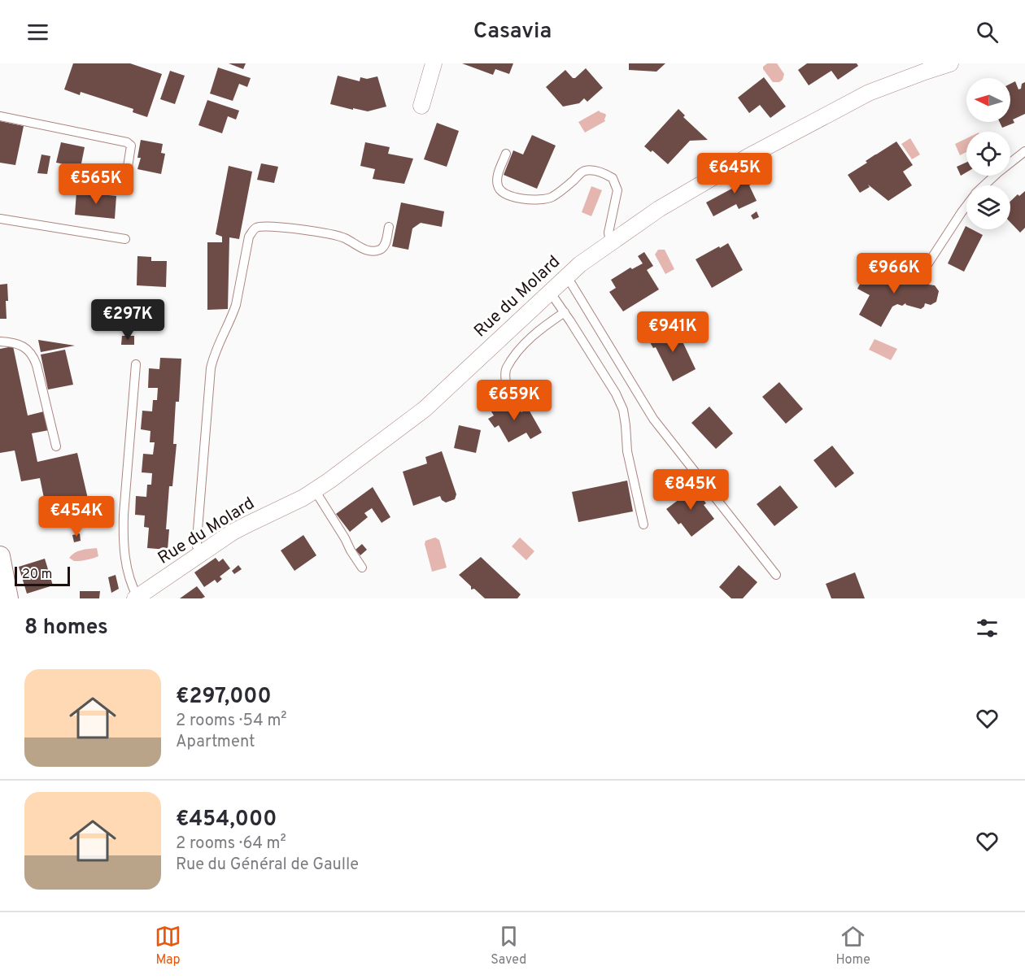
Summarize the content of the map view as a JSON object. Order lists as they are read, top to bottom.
{
  "streets": {
    "street": ["Rue du Molard"]
  },
  "scale_bar": "20 m",
  "north": "left",
  "page": {
    "header": "Casavia",
    "price": [
      "€645K",
      "€565K",
      "€966K",
      "€297K",
      "€941K",
      "€659K",
      "€845K",
      "€454K"
    ],
    "scale": "20 m",
    "heading": "8 homes",
    "list": [
      {
        "name": "€297,000",
        "note": "2 rooms · 54 m² · Apartment"
      },
      {
        "name": "€454,000",
        "note": "2 rooms · 64 m² · Rue du Général de Gaulle"
      }
    ],
    "tabs": ["Map", "Saved", "Home"]
  }
}
